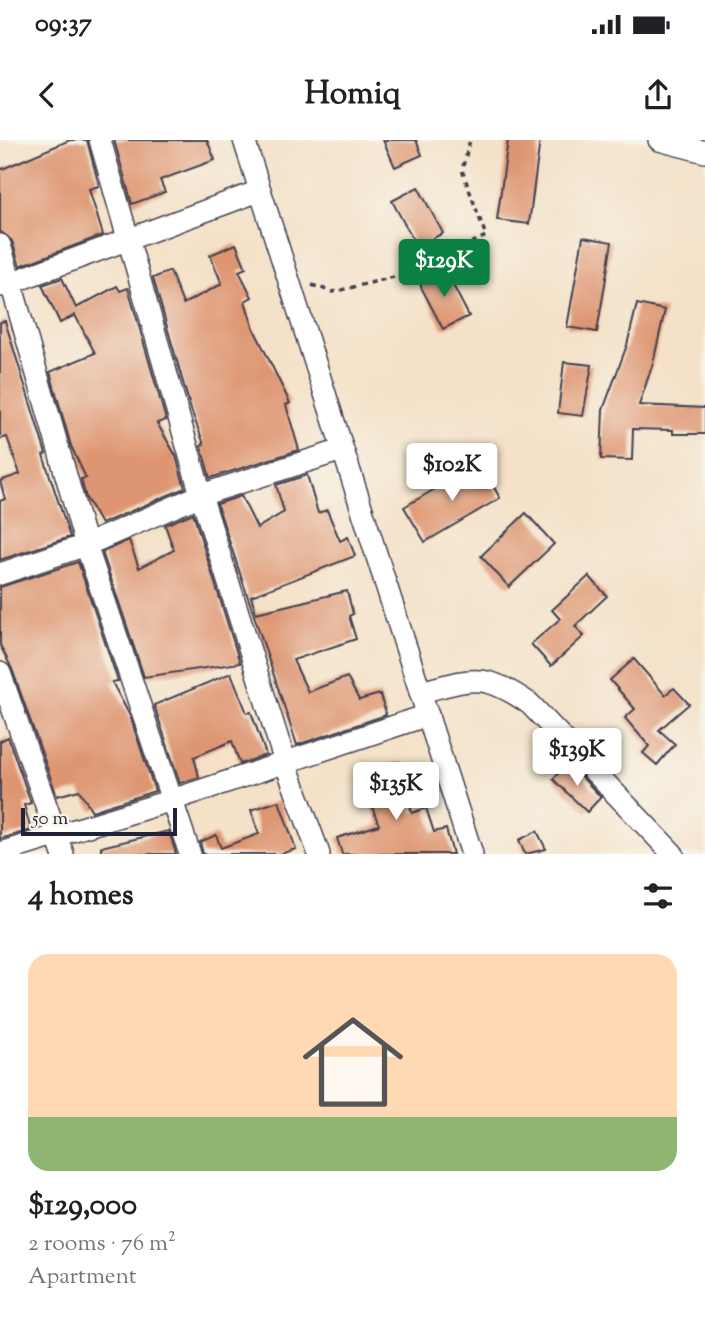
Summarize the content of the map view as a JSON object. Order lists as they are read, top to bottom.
{
  "scale_bar": "50 m",
  "page": {
    "status": "09:37",
    "header": "Homiq",
    "price": [
      "$129K",
      "$102K",
      "$139K",
      "$135K"
    ],
    "scale": "50 m",
    "heading": "4 homes",
    "list": [
      {
        "name": "$129,000",
        "note": "2 rooms · 76 m² · Apartment"
      }
    ]
  }
}
